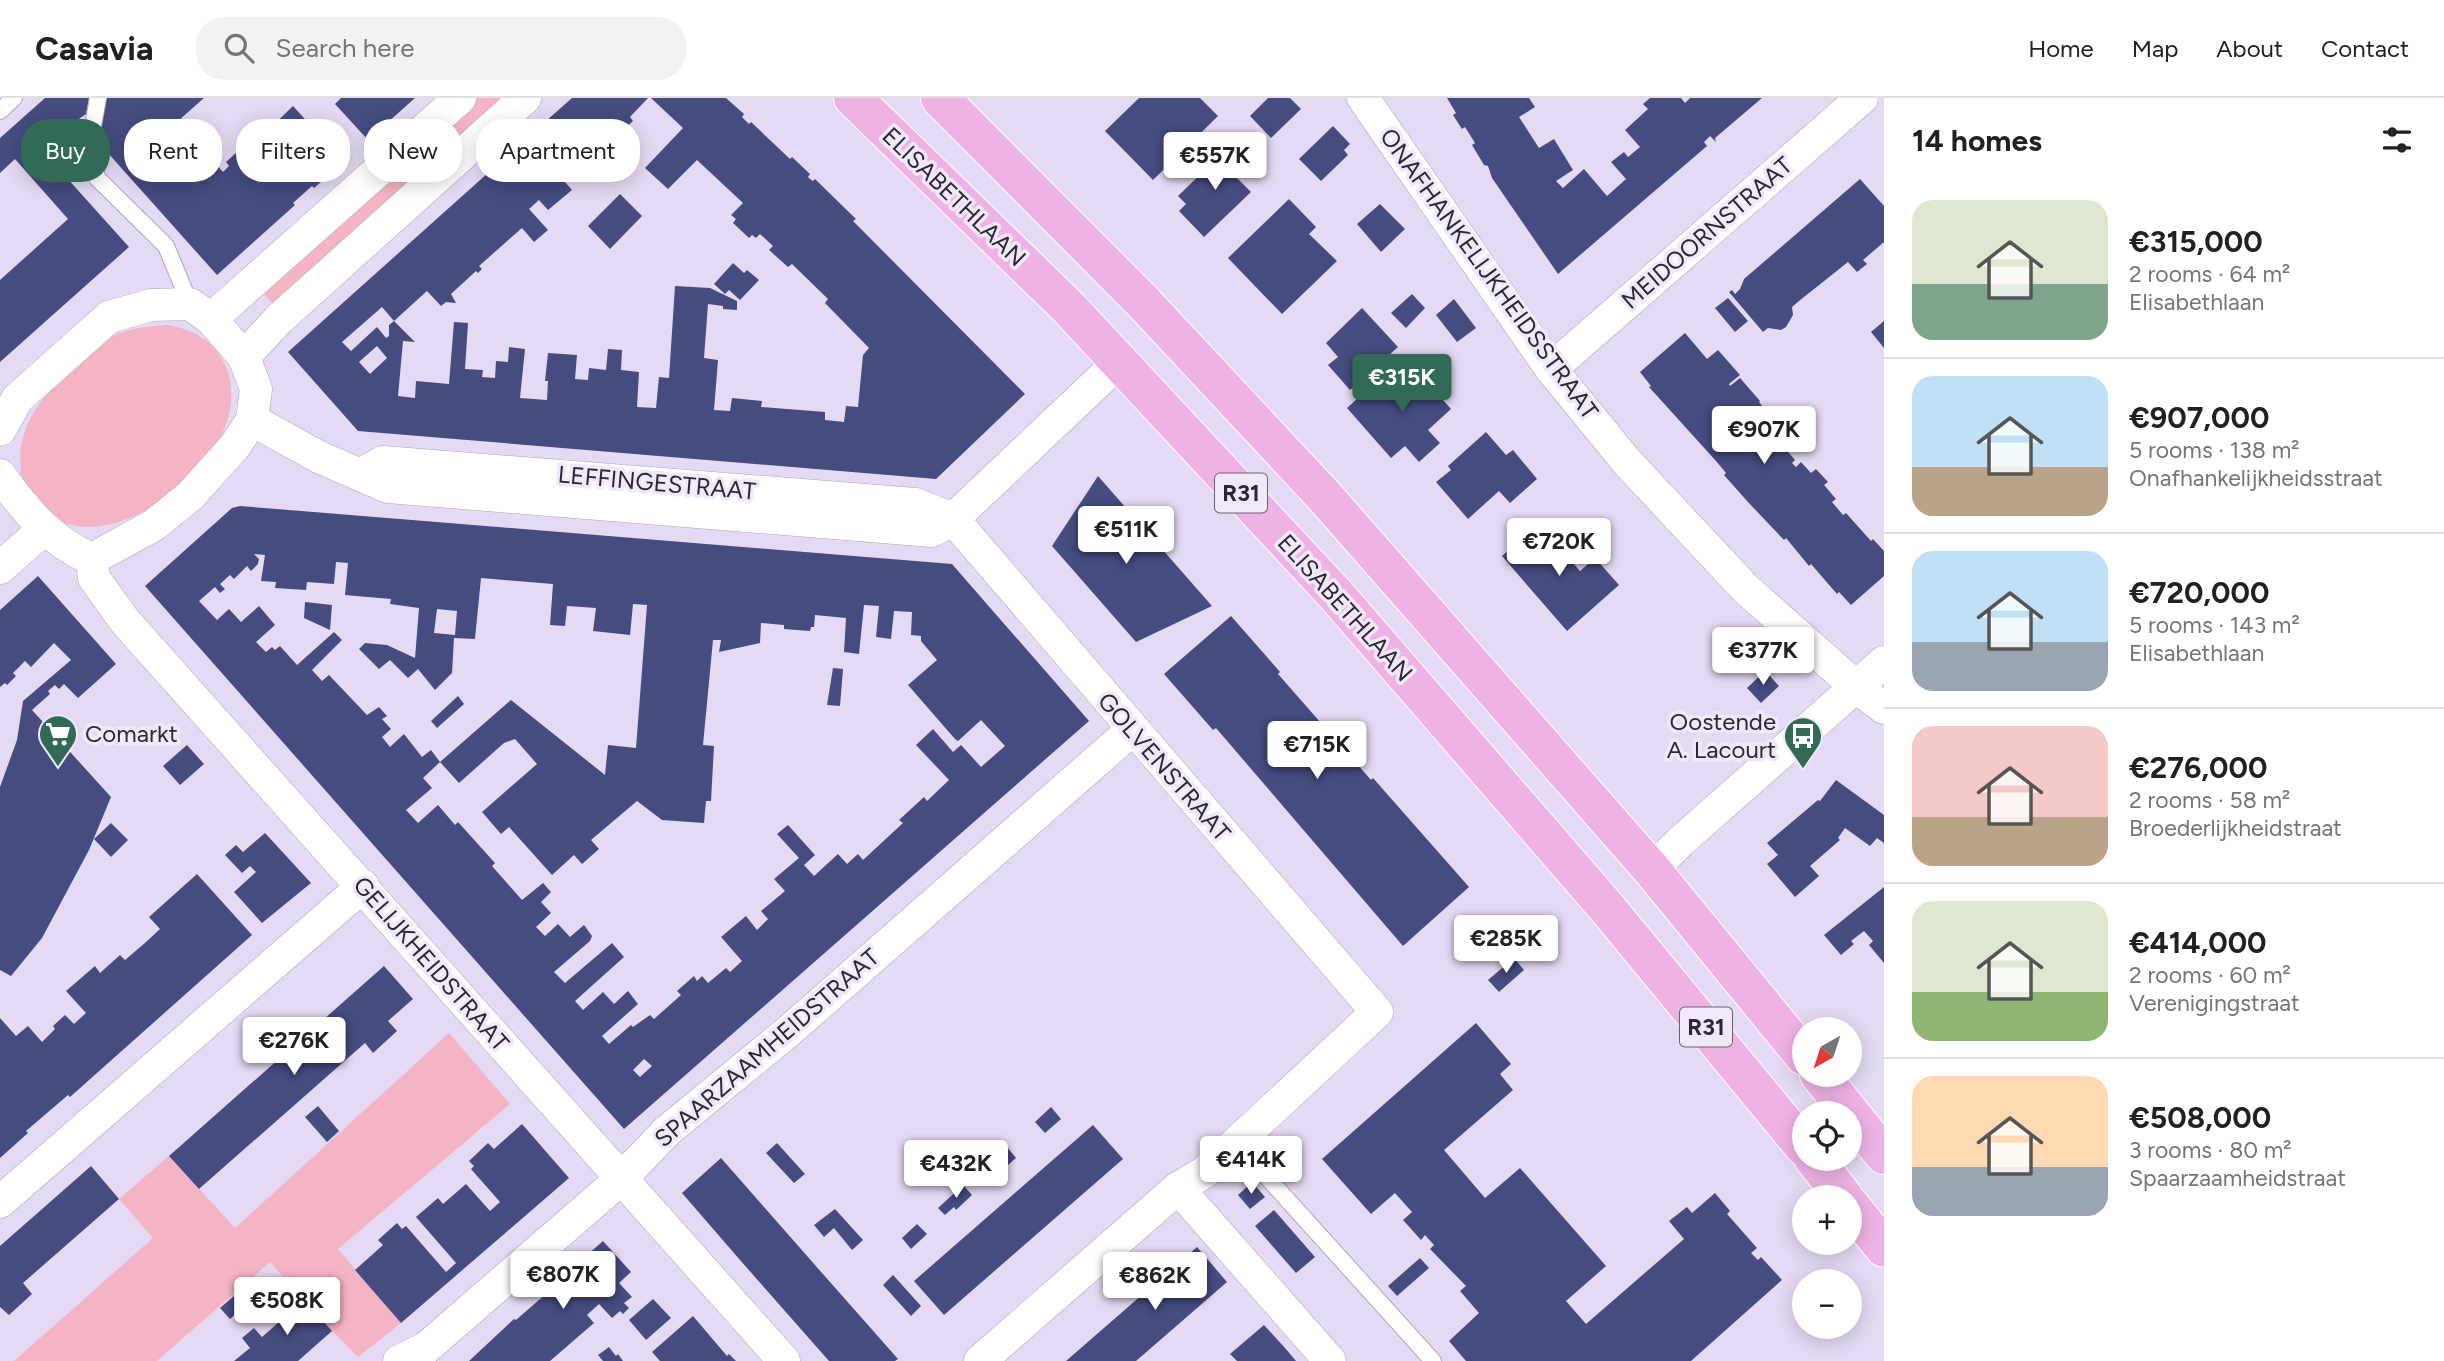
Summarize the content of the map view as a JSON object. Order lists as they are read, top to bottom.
{
  "streets": {
    "main road": ["ELISABETHLAAN", "R31"],
    "street": [
      "MEIDOORNSTRAAT",
      "ONAFHANKELIJKHEIDSSTRAAT",
      "LEFFINGESTRAAT",
      "GOLVENSTRAAT",
      "GELIJKHEIDSTRAAT",
      "SPAARZAAMHEIDSTRAAT"
    ]
  },
  "crossings": [
    ["ELISABETHLAAN", "LEFFINGESTRAAT"],
    ["MEIDOORNSTRAAT", "ONAFHANKELIJKHEIDSSTRAAT"],
    ["LEFFINGESTRAAT", "GOLVENSTRAAT"],
    ["GOLVENSTRAAT", "SPAARZAAMHEIDSTRAAT"],
    ["GELIJKHEIDSTRAAT", "SPAARZAAMHEIDSTRAAT"]
  ],
  "places": {
    "supermarket": ["Comarkt"],
    "bus stop": ["Oostende A. Lacourt"]
  },
  "north": "bottom left",
  "page": {
    "header": "Casavia",
    "search": "Search here",
    "nav": [
      "Home",
      "Map",
      "About",
      "Contact"
    ],
    "heading": "14 homes",
    "chip": [
      "Buy",
      "Rent",
      "Filters",
      "New",
      "Apartment"
    ],
    "price": [
      "€557K",
      "€315K",
      "€907K",
      "€511K",
      "€720K",
      "€377K",
      "€715K",
      "€285K",
      "€276K",
      "€414K",
      "€432K",
      "€807K",
      "€862K",
      "€508K"
    ],
    "list": [
      {
        "name": "€315,000",
        "note": "2 rooms · 64 m² · Elisabethlaan"
      },
      {
        "name": "€907,000",
        "note": "5 rooms · 138 m² · Onafhankelijkheidsstraat"
      },
      {
        "name": "€720,000",
        "note": "5 rooms · 143 m² · Elisabethlaan"
      },
      {
        "name": "€276,000",
        "note": "2 rooms · 58 m² · Broederlijkheidstraat"
      },
      {
        "name": "€414,000",
        "note": "2 rooms · 60 m² · Verenigingstraat"
      },
      {
        "name": "€508,000",
        "note": "3 rooms · 80 m² · Spaarzaamheidstraat"
      }
    ],
    "map_buttons": ["+", "−"]
  }
}
